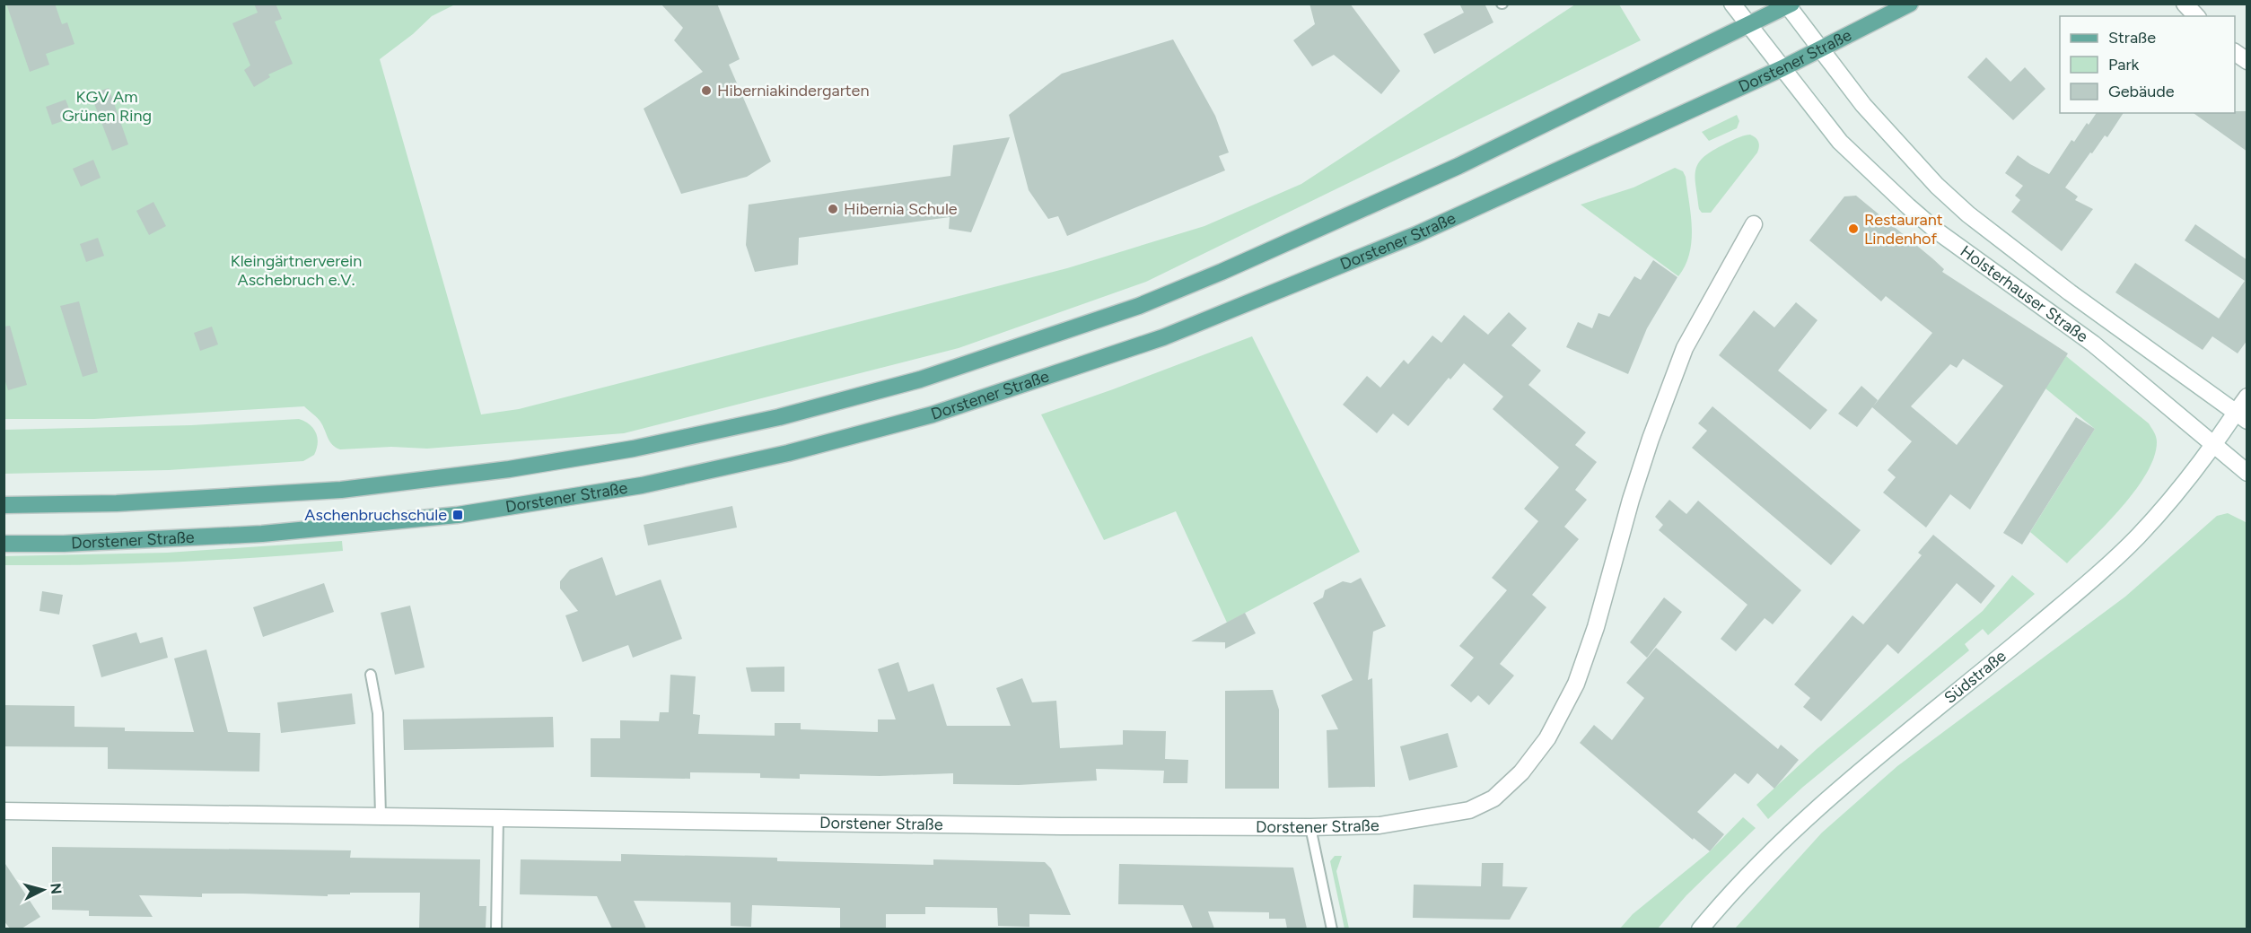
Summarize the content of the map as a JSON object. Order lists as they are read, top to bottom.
{
  "streets": {
    "main road": ["Dorstener Straße"],
    "street": ["Holsterhauser Straße", "Südstraße"]
  },
  "crossings": [
    ["Dorstener Straße", "Holsterhauser Straße"],
    ["Holsterhauser Straße", "Südstraße"]
  ],
  "parks": ["KGV Am Grünen Ring", "Kleingärtnerverein Aschebruch e.V."],
  "places": {
    "other": ["Hiberniakindergarten", "Hibernia Schule", "Restaurant Lindenhof"],
    "transit": ["Aschenbruchschule"]
  },
  "legend": ["Straße", "Park", "Gebäude"],
  "north": "right"
}
